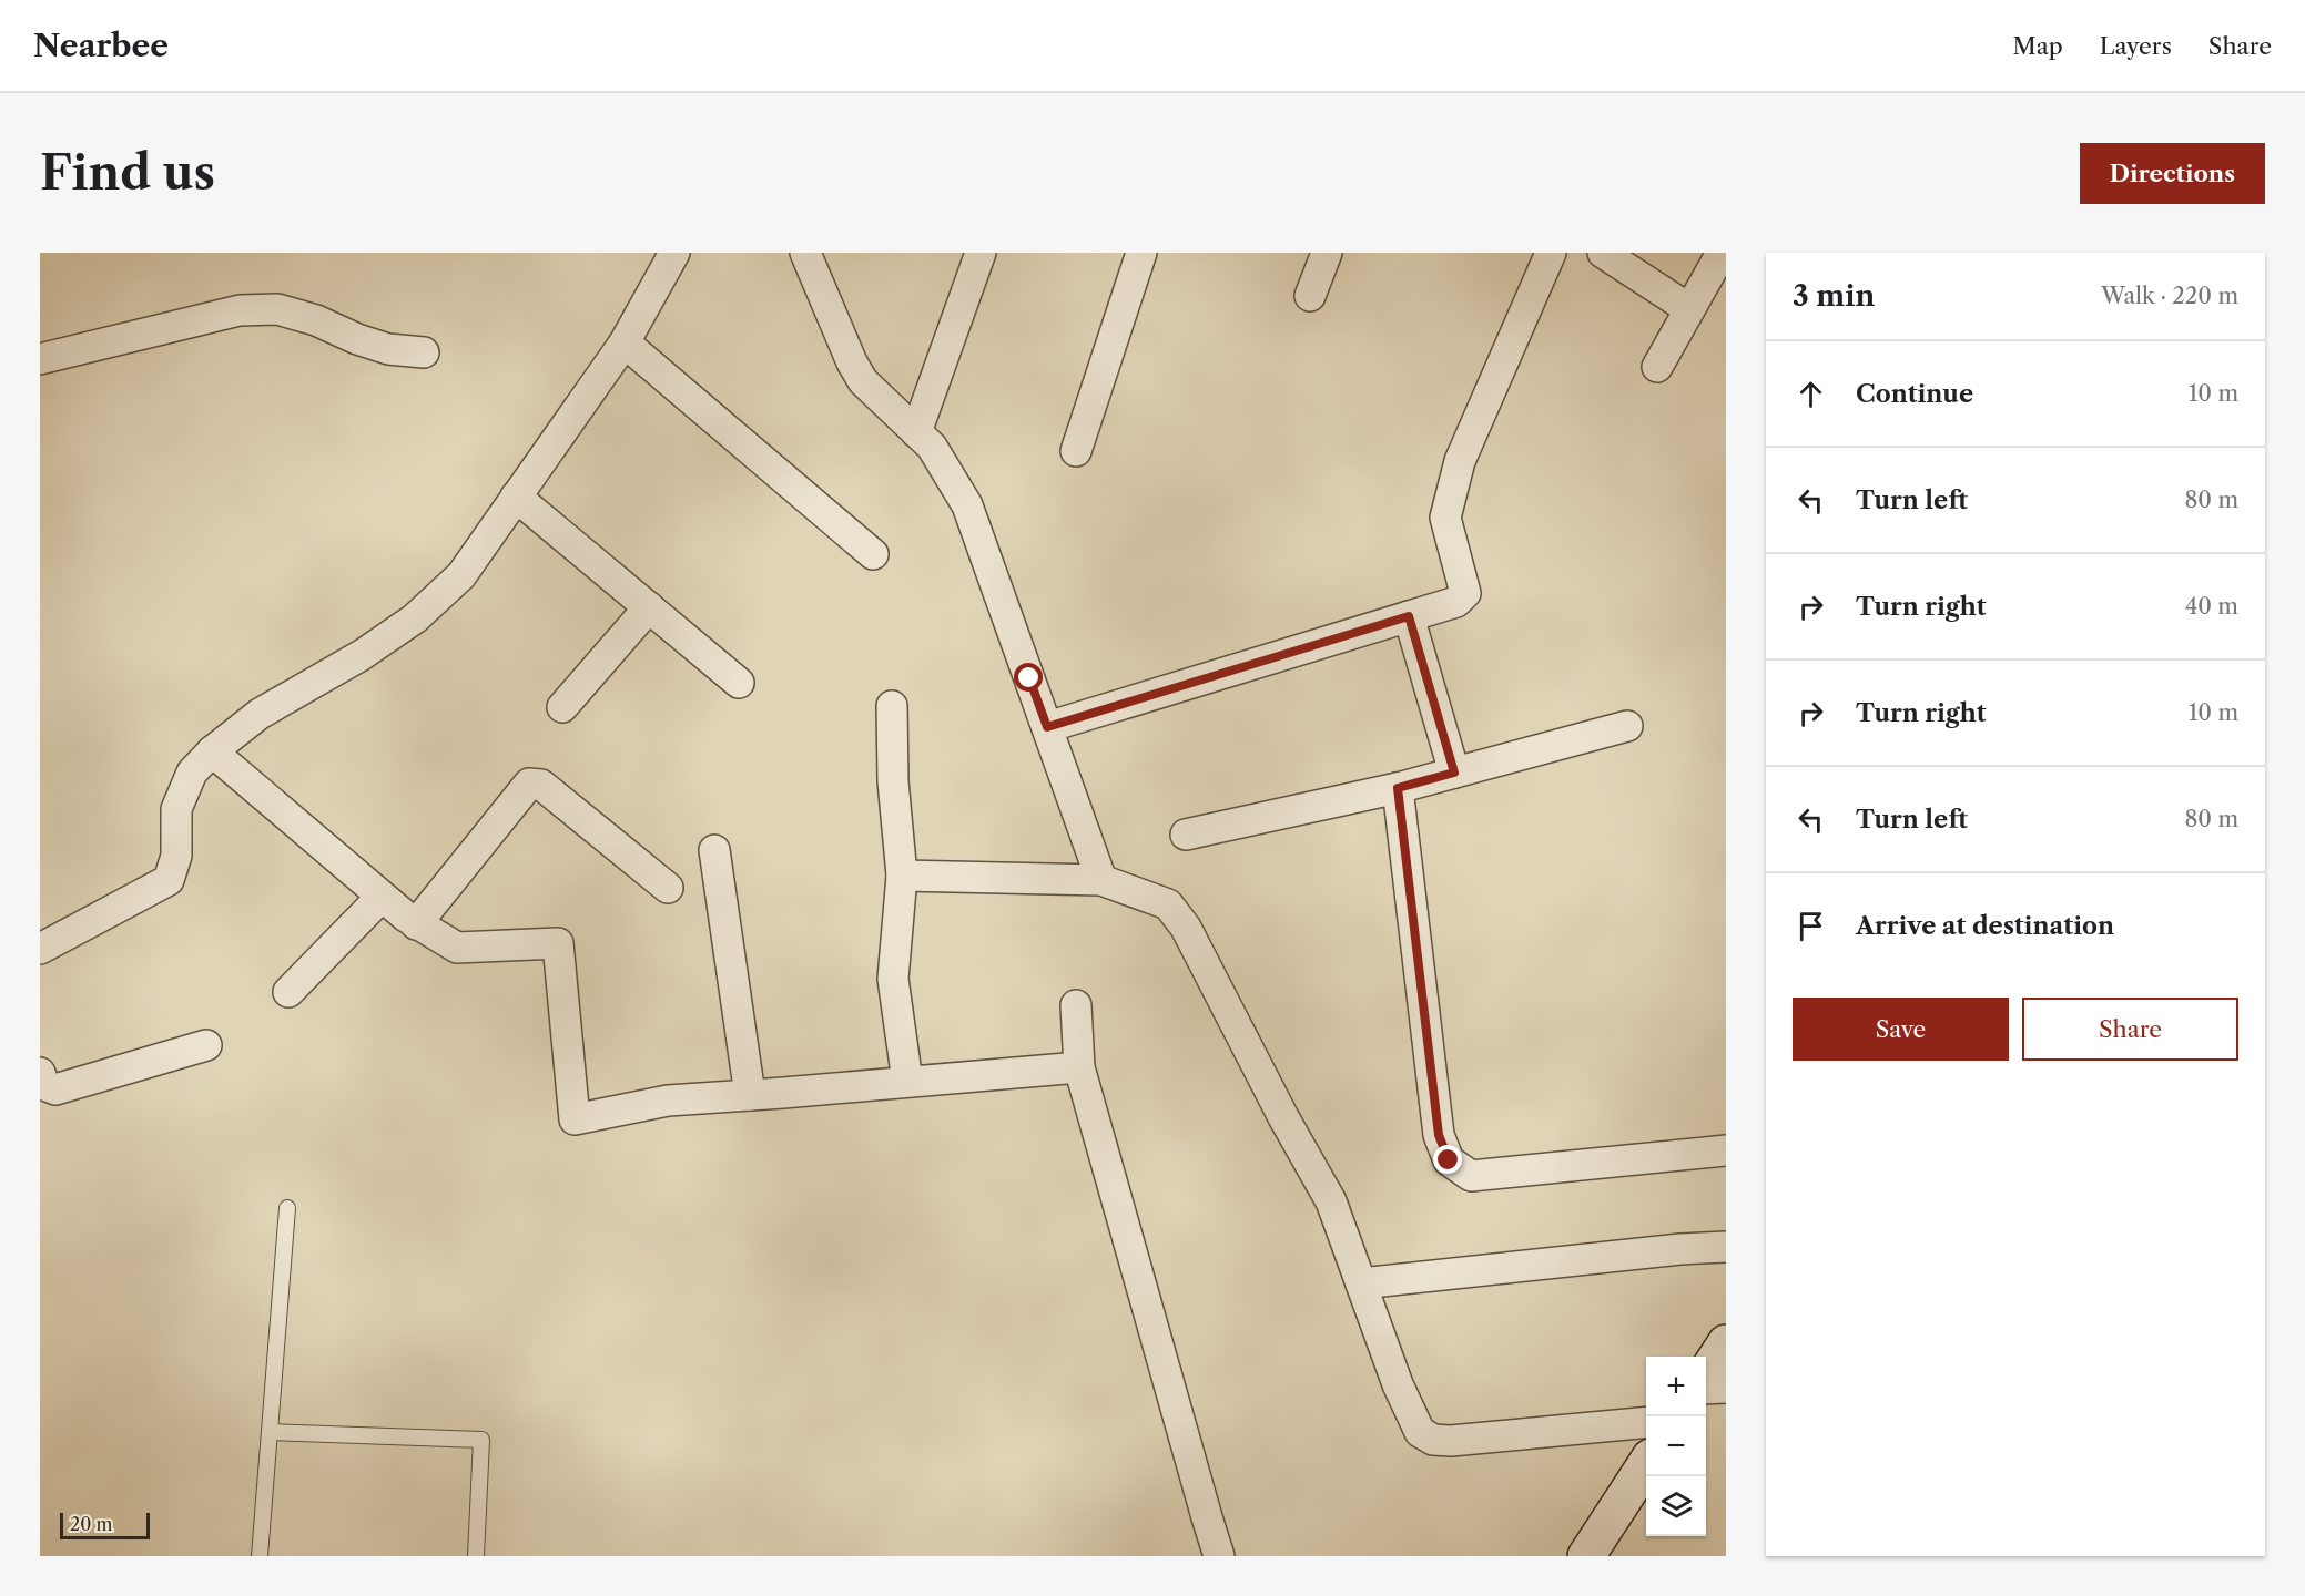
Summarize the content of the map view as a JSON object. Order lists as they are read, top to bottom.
{
  "scale_bar": "20 m",
  "page": {
    "header": "Nearbee",
    "nav": ["Map", "Layers", "Share"],
    "buttons": [
      "Directions",
      ["Save", "Share"]
    ],
    "title": "Find us",
    "heading": ["3 min", "Walk · 220 m"],
    "list": [
      ["Continue", "10 m"],
      ["Turn left", "80 m"],
      ["Turn right", "40 m"],
      ["Turn right", "10 m"],
      ["Turn left", "80 m"],
      "Arrive at destination"
    ],
    "map_buttons": ["+", "−"],
    "scale": "20 m"
  }
}
